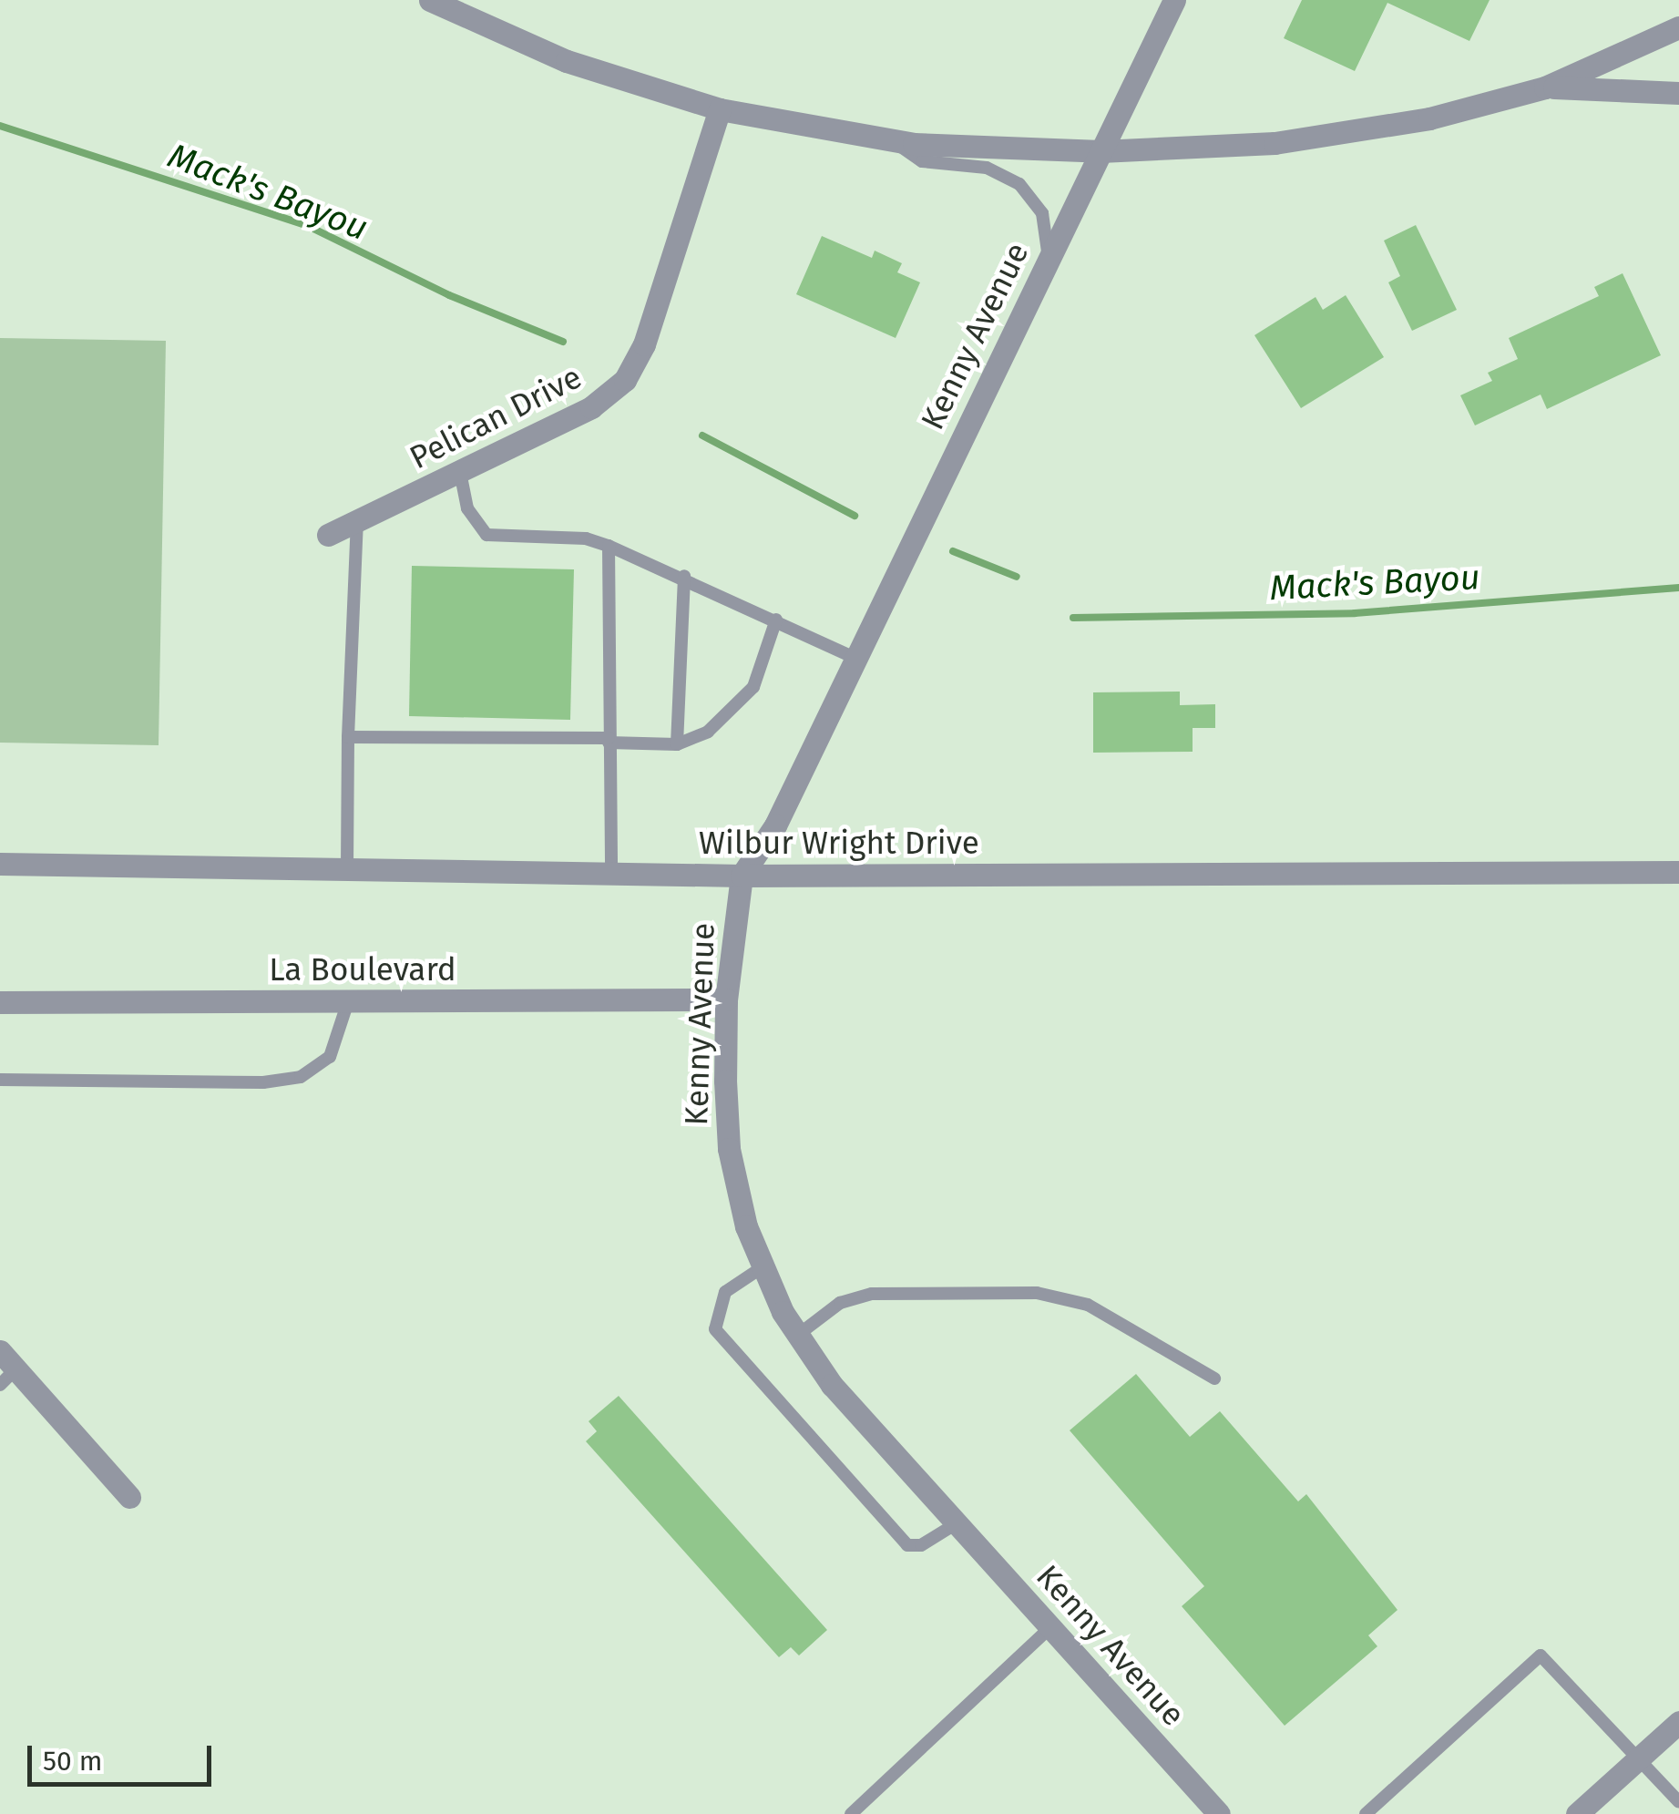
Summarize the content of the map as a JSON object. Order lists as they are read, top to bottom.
{
  "streets": {
    "street": [
      "Kenny Avenue",
      "Pelican Drive",
      "Wilbur Wright Drive",
      "La Boulevard"
    ]
  },
  "crossings": [
    ["Kenny Avenue", "Wilbur Wright Drive"],
    ["Kenny Avenue", "La Boulevard"]
  ],
  "water": ["Mack's Bayou"],
  "scale_bar": "50 m"
}
